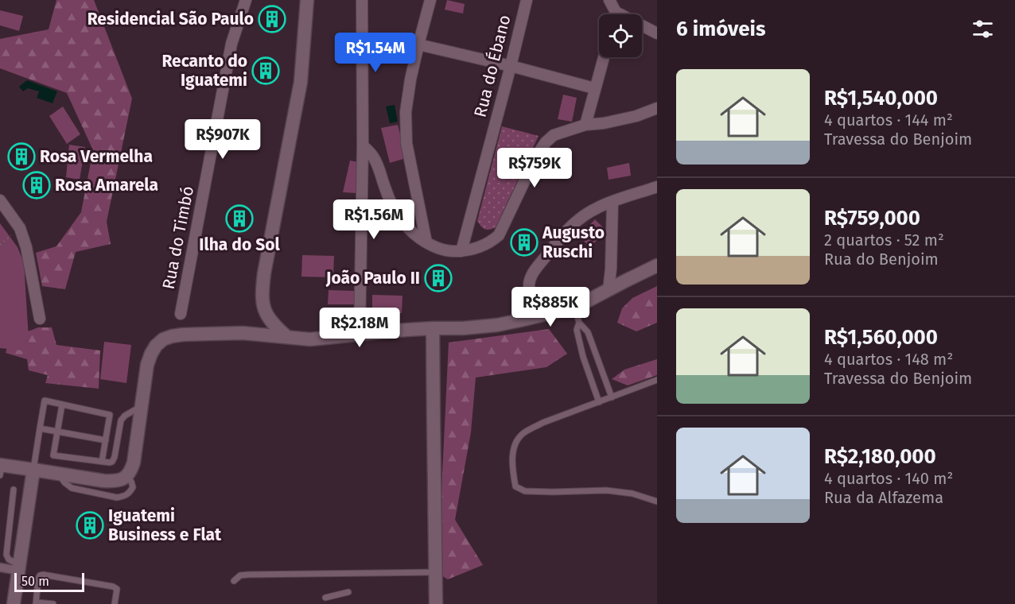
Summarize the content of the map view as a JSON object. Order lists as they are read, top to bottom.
{
  "streets": {
    "street": ["Rua do Ébano", "Rua do Timbó"]
  },
  "places": {
    "building": [
      "Residencial São Paulo",
      "Recanto do Iguatemi",
      "Rosa Vermelha",
      "Rosa Amarela",
      "Ilha do Sol",
      "Augusto Ruschi",
      "João Paulo II",
      "Iguatemi Business e Flat"
    ]
  },
  "scale_bar": "50 m",
  "page": {
    "heading": "6 imóveis",
    "price": [
      "R$1.54M",
      "R$907K",
      "R$759K",
      "R$1.56M",
      "R$885K",
      "R$2.18M"
    ],
    "list": [
      {
        "name": "R$1,540,000",
        "note": "4 quartos · 144 m² · Travessa do Benjoim"
      },
      {
        "name": "R$759,000",
        "note": "2 quartos · 52 m² · Rua do Benjoim"
      },
      {
        "name": "R$1,560,000",
        "note": "4 quartos · 148 m² · Travessa do Benjoim"
      },
      {
        "name": "R$2,180,000",
        "note": "4 quartos · 140 m² · Rua da Alfazema"
      }
    ],
    "scale": "50 m"
  }
}
